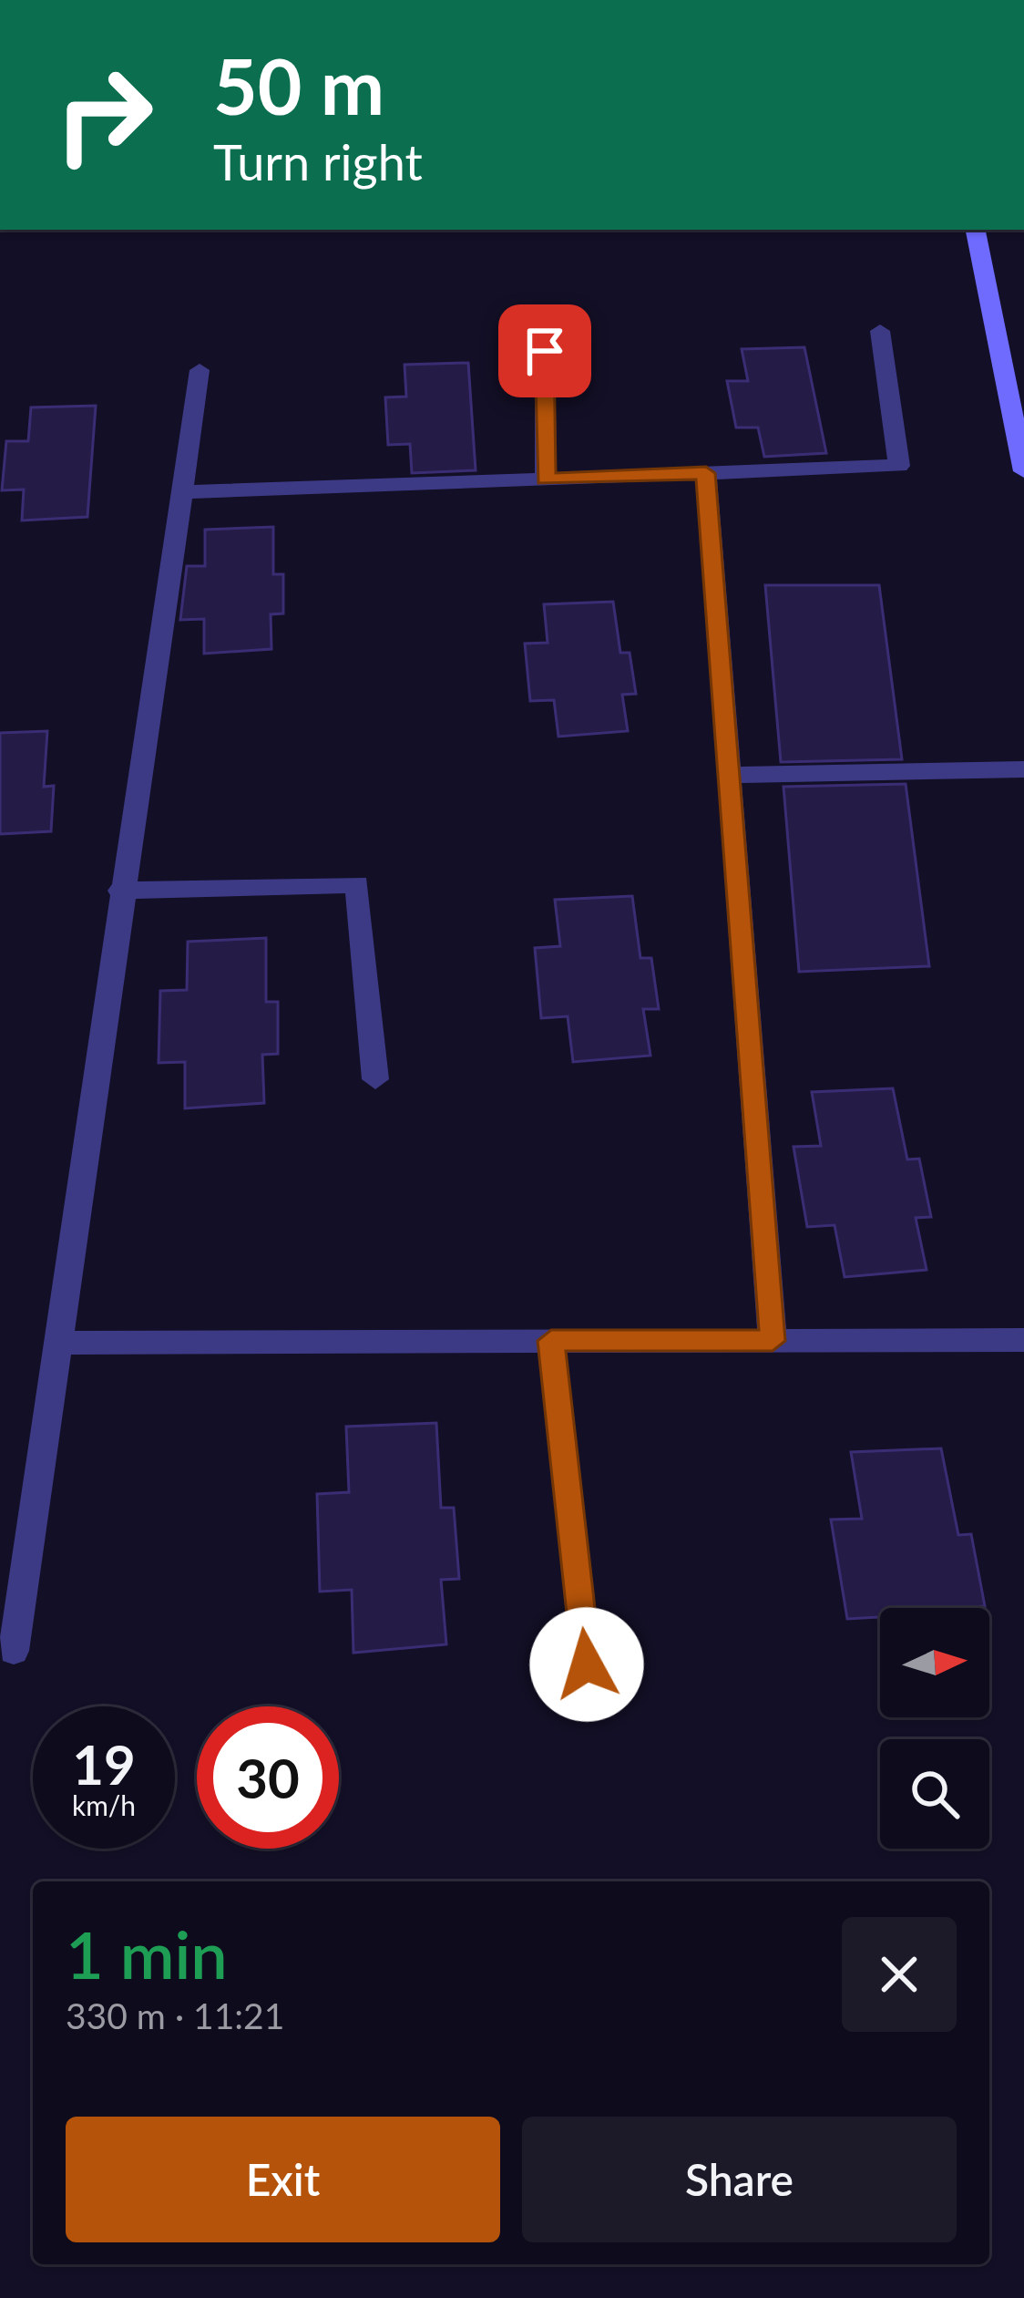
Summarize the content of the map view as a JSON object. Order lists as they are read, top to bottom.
{
  "north": "right",
  "page": {
    "turn": ["50 m", "Turn right"],
    "speed": "19 km/h",
    "limit": "30",
    "heading": ["1 min", "330 m · 11:21"],
    "buttons": ["Exit", "Share"]
  }
}
